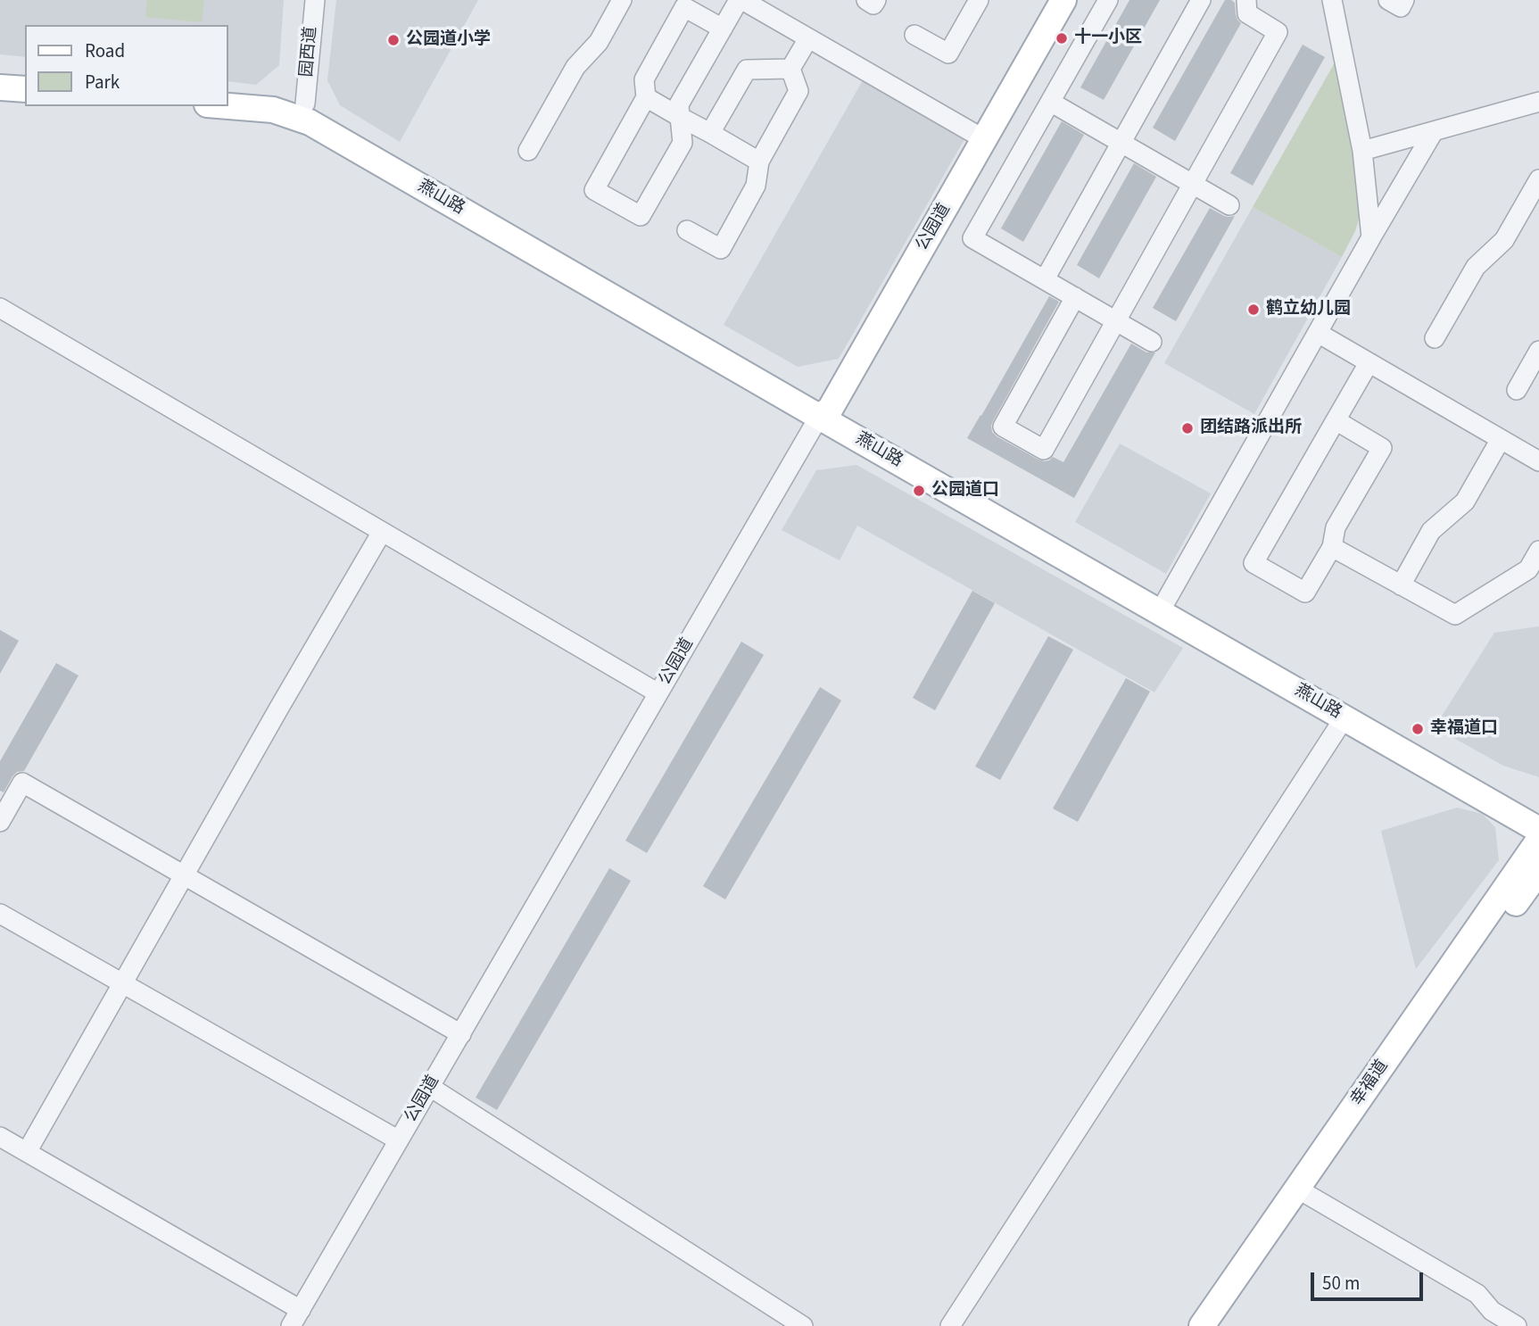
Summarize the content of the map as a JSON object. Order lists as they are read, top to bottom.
{
  "streets": {
    "main road": ["燕山路", "公园道", "幸福道"],
    "street": ["园西道"]
  },
  "crossings": [
    ["园西道", "燕山路"],
    ["燕山路", "公园道"]
  ],
  "places": [
    "十一小区",
    "公园道小学",
    "鹤立幼儿园",
    "团结路派出所",
    "公园道口",
    "幸福道口"
  ],
  "legend": ["Road", "Park"],
  "scale_bar": "50 m"
}
